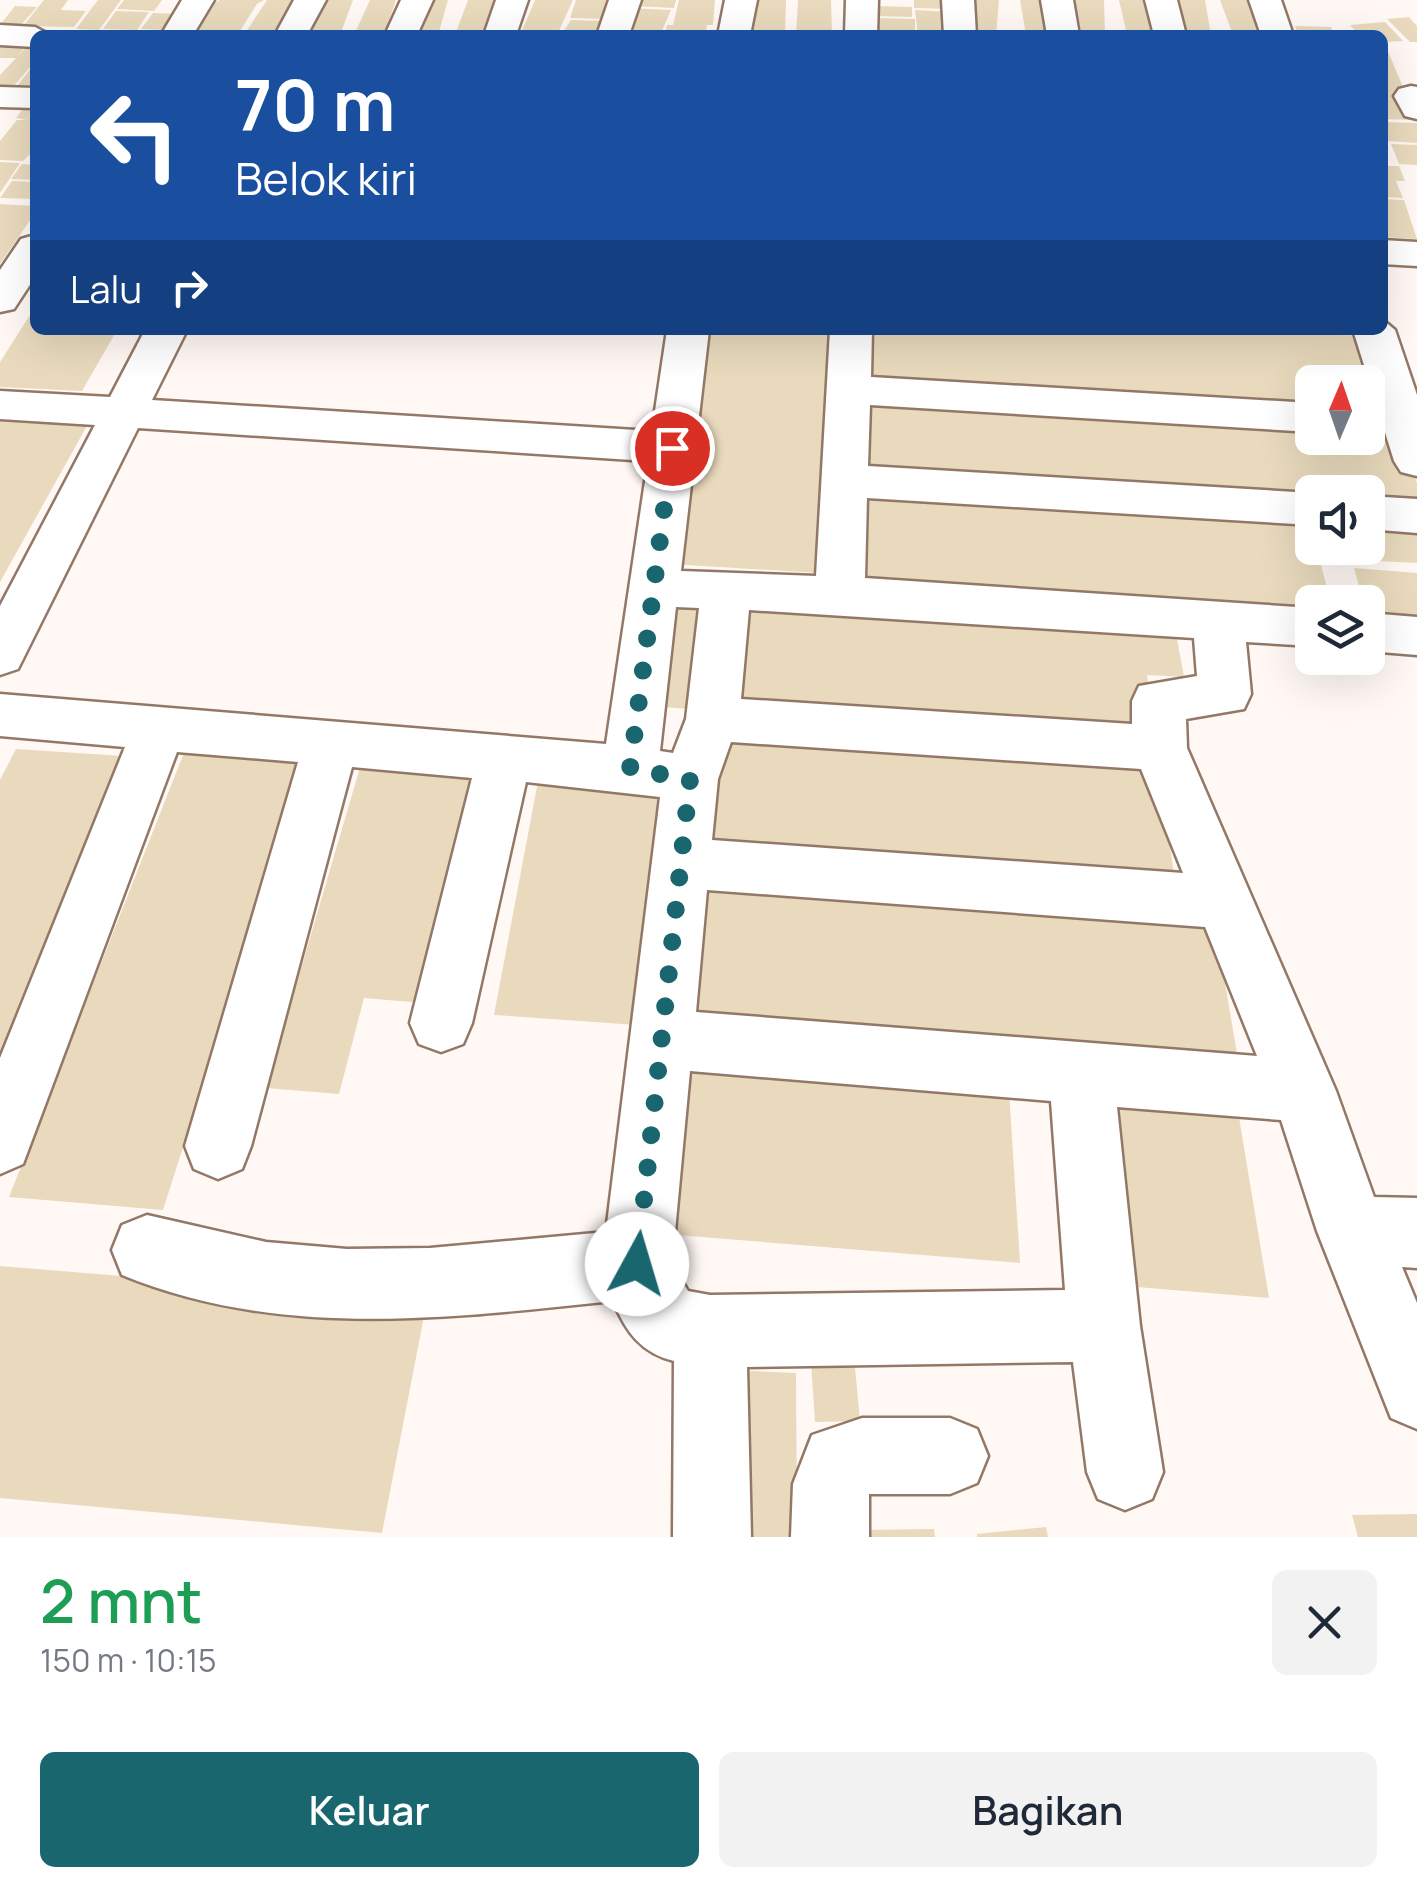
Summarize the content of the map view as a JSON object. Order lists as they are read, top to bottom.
{
  "north": "top",
  "page": {
    "turn": ["70 m", "Belok kiri"],
    "then": "Lalu",
    "heading": ["2 mnt", "150 m · 10:15"],
    "buttons": ["Keluar", "Bagikan"]
  }
}
